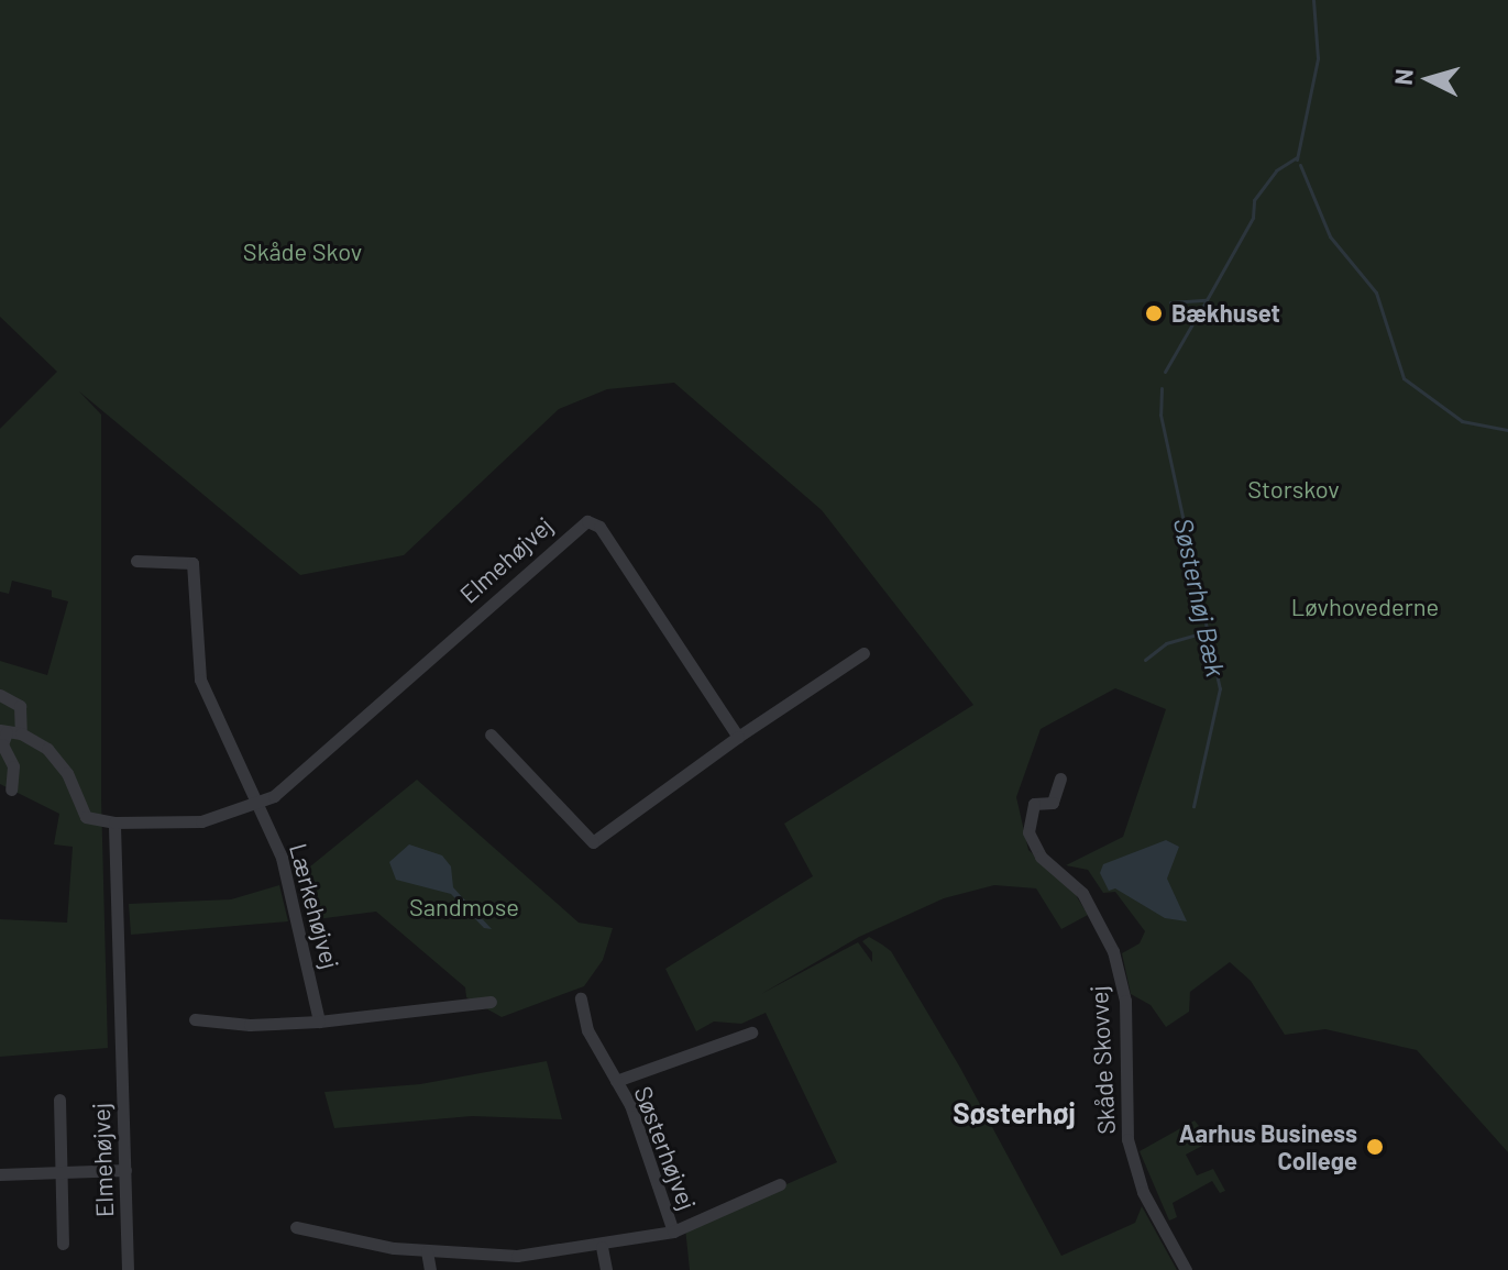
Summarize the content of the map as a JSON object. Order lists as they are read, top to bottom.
{
  "streets": {
    "street": [
      "Elmehøjvej",
      "Lærkehøjvej",
      "Skåde Skovvej",
      "Søsterhøjvej"
    ]
  },
  "crossings": [
    ["Elmehøjvej", "Lærkehøjvej"]
  ],
  "districts": ["Søsterhøj"],
  "water": ["Søsterhøj Bæk"],
  "parks": [
    "Skåde Skov",
    "Storskov",
    "Løvhovederne",
    "Sandmose"
  ],
  "places": ["Bækhuset", "Aarhus Business College"],
  "north": "left"
}
